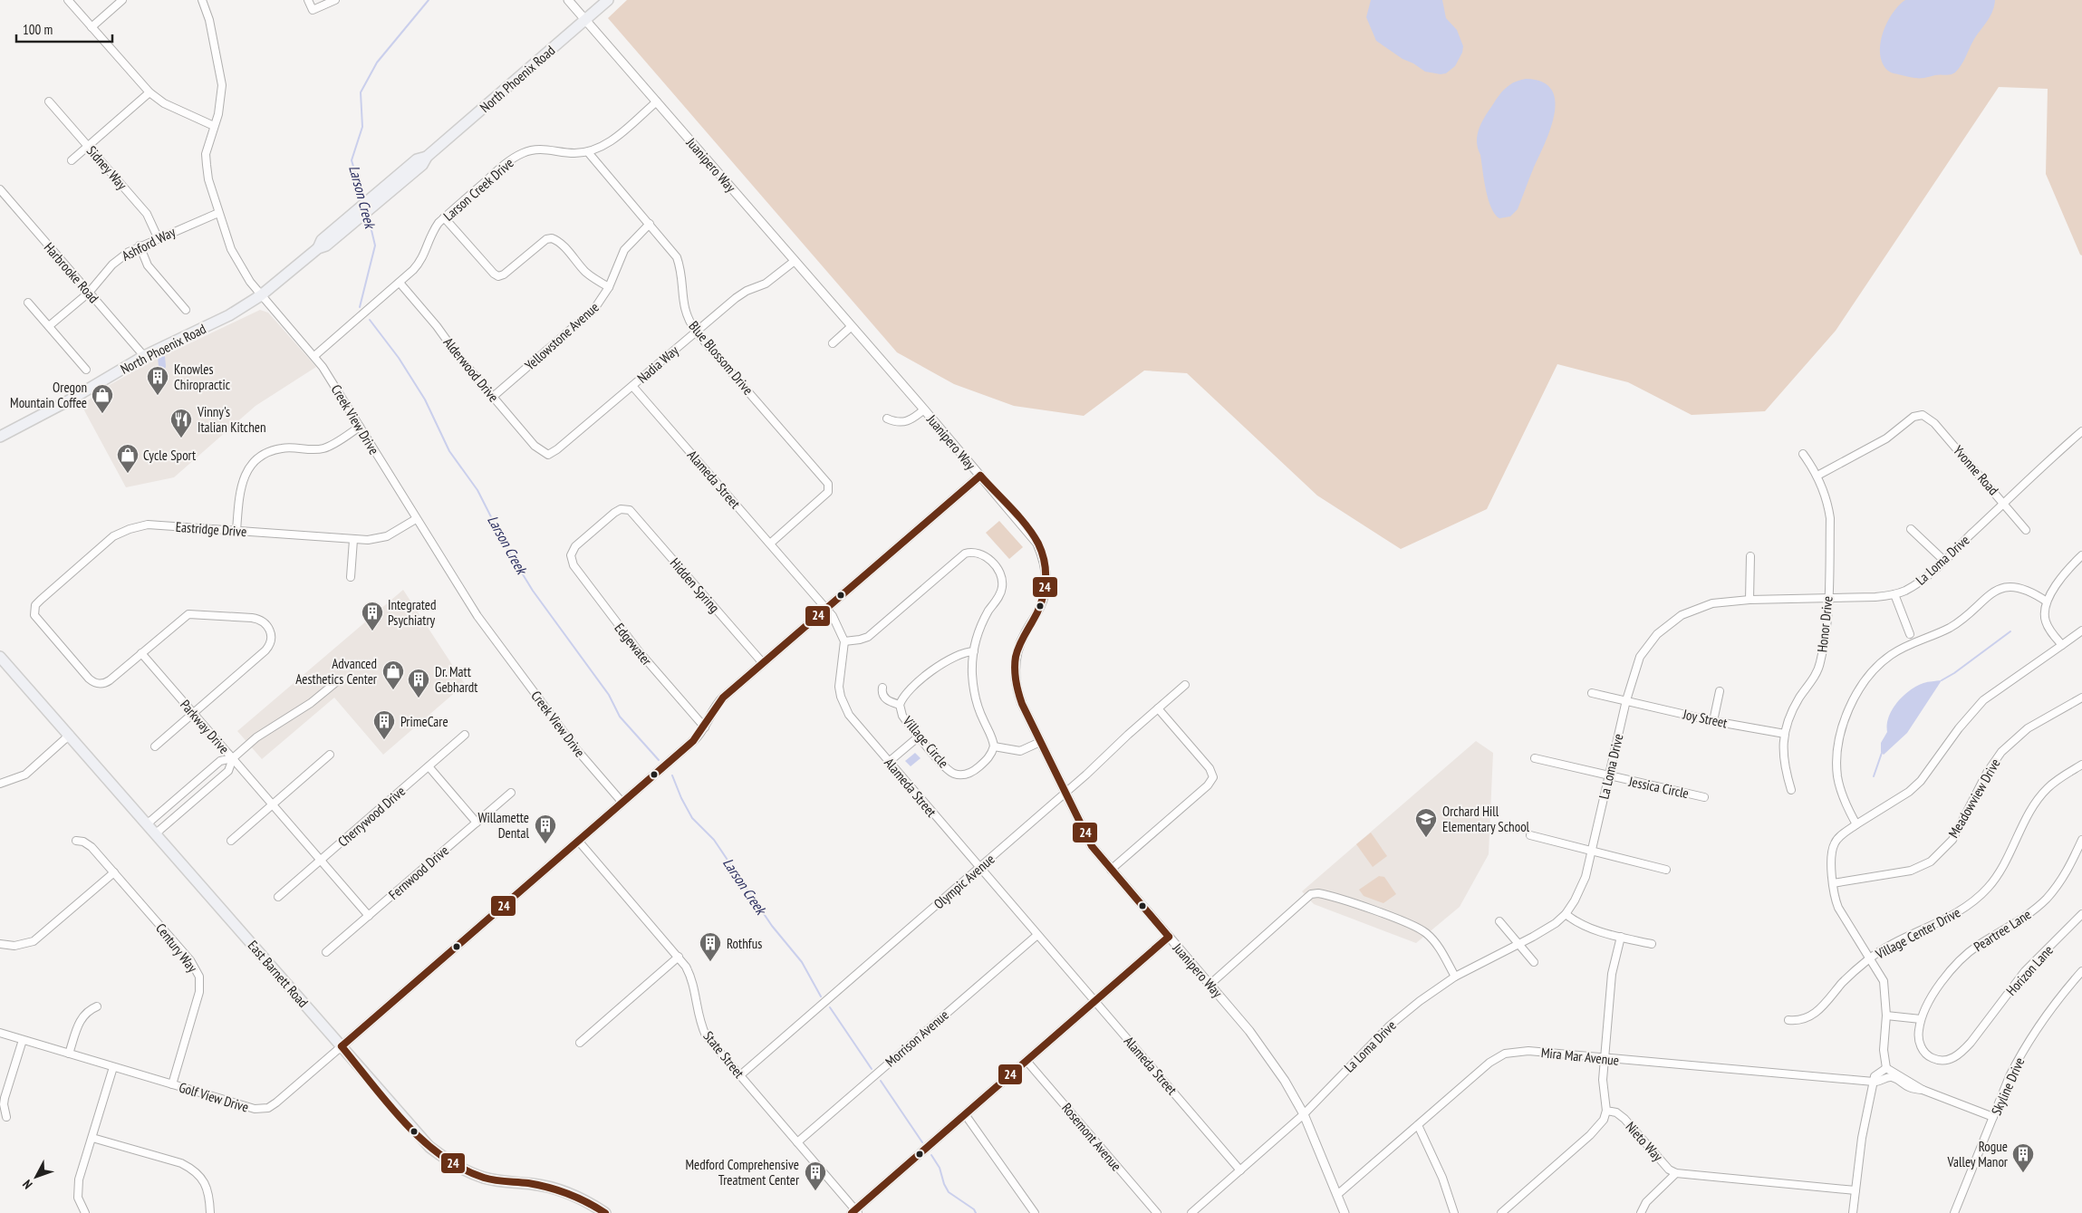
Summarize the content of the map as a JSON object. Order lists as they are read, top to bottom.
{
  "streets": {
    "main road": ["North Phoenix Road", "East Barnett Road"],
    "street": [
      "Juanipero Way",
      "Sidney Way",
      "Larson Creek Drive",
      "Ashford Way",
      "Harbrooke Road",
      "Yellowstone Avenue",
      "Blue Blossom Drive",
      "Nadia Way",
      "Alderwood Drive",
      "Creek View Drive",
      "Yvonne Road",
      "Alameda Street",
      "Eastridge Drive",
      "La Loma Drive",
      "Hidden Spring",
      "Honor Drive",
      "Edgewater",
      "Joy Street",
      "Parkway Drive",
      "Village Circle",
      "Jessica Circle",
      "Meadowview Drive",
      "Cherrywood Drive",
      "Fernwood Drive",
      "Olympic Avenue",
      "Peartree Lane",
      "Village Center Drive",
      "Century Way",
      "Horizon Lane",
      "Morrison Avenue",
      "State Street",
      "Mira Mar Avenue",
      "Skyline Drive",
      "Golf View Drive",
      "Rosemont Avenue",
      "Nieto Way"
    ]
  },
  "crossings": [
    ["North Phoenix Road", "Juanipero Way"],
    ["North Phoenix Road", "Harbrooke Road"],
    ["North Phoenix Road", "Creek View Drive"],
    ["Juanipero Way", "Larson Creek Drive"],
    ["Juanipero Way", "Nadia Way"],
    ["Juanipero Way", "La Loma Drive"],
    ["Juanipero Way", "Olympic Avenue"],
    ["Juanipero Way", "Mira Mar Avenue"],
    ["Juanipero Way", "Golf View Drive"],
    ["Sidney Way", "Ashford Way"],
    ["Larson Creek Drive", "Blue Blossom Drive"],
    ["Larson Creek Drive", "Alderwood Drive"],
    ["Larson Creek Drive", "Creek View Drive"],
    ["Ashford Way", "Harbrooke Road"],
    ["Ashford Way", "Creek View Drive"],
    ["Yellowstone Avenue", "Blue Blossom Drive"],
    ["Yellowstone Avenue", "Alderwood Drive"],
    ["Blue Blossom Drive", "Nadia Way"],
    ["Blue Blossom Drive", "Alameda Street"],
    ["Nadia Way", "Alderwood Drive"],
    ["Nadia Way", "Alameda Street"],
    ["Creek View Drive", "Eastridge Drive"],
    ["Creek View Drive", "Golf View Drive"],
    ["Yvonne Road", "La Loma Drive"],
    ["Yvonne Road", "Honor Drive"],
    ["Alameda Street", "La Loma Drive"],
    ["Alameda Street", "Olympic Avenue"],
    ["Alameda Street", "Morrison Avenue"],
    ["Alameda Street", "Golf View Drive"],
    ["Eastridge Drive", "Parkway Drive"],
    ["La Loma Drive", "Honor Drive"],
    ["La Loma Drive", "Joy Street"],
    ["La Loma Drive", "Jessica Circle"],
    ["Hidden Spring", "Edgewater"],
    ["Hidden Spring", "Golf View Drive"],
    ["Honor Drive", "Joy Street"],
    ["Edgewater", "Golf View Drive"],
    ["Parkway Drive", "Cherrywood Drive"],
    ["Parkway Drive", "Fernwood Drive"],
    ["Olympic Avenue", "State Street"],
    ["Peartree Lane", "Horizon Lane"],
    ["Century Way", "Golf View Drive"],
    ["East Barnett Road", "Golf View Drive"],
    ["Morrison Avenue", "State Street"],
    ["State Street", "Golf View Drive"],
    ["Mira Mar Avenue", "Skyline Drive"]
  ],
  "water": ["Larson Creek"],
  "places": {
    "building": [
      "Knowles Chiropractic",
      "Integrated Psychiatry",
      "Dr. Matt Gebhardt",
      "PrimeCare",
      "Willamette Dental",
      "Rothfus",
      "Rogue Valley Manor",
      "Medford Comprehensive Treatment Center"
    ],
    "shop": ["Oregon Mountain Coffee", "Cycle Sport", "Advanced Aesthetics Center"],
    "restaurant": ["Vinny's Italian Kitchen"],
    "school or university": ["Orchard Hill Elementary School"]
  },
  "lines": ["transit line 24"],
  "scale_bar": "100 m",
  "north": "bottom left"
}
